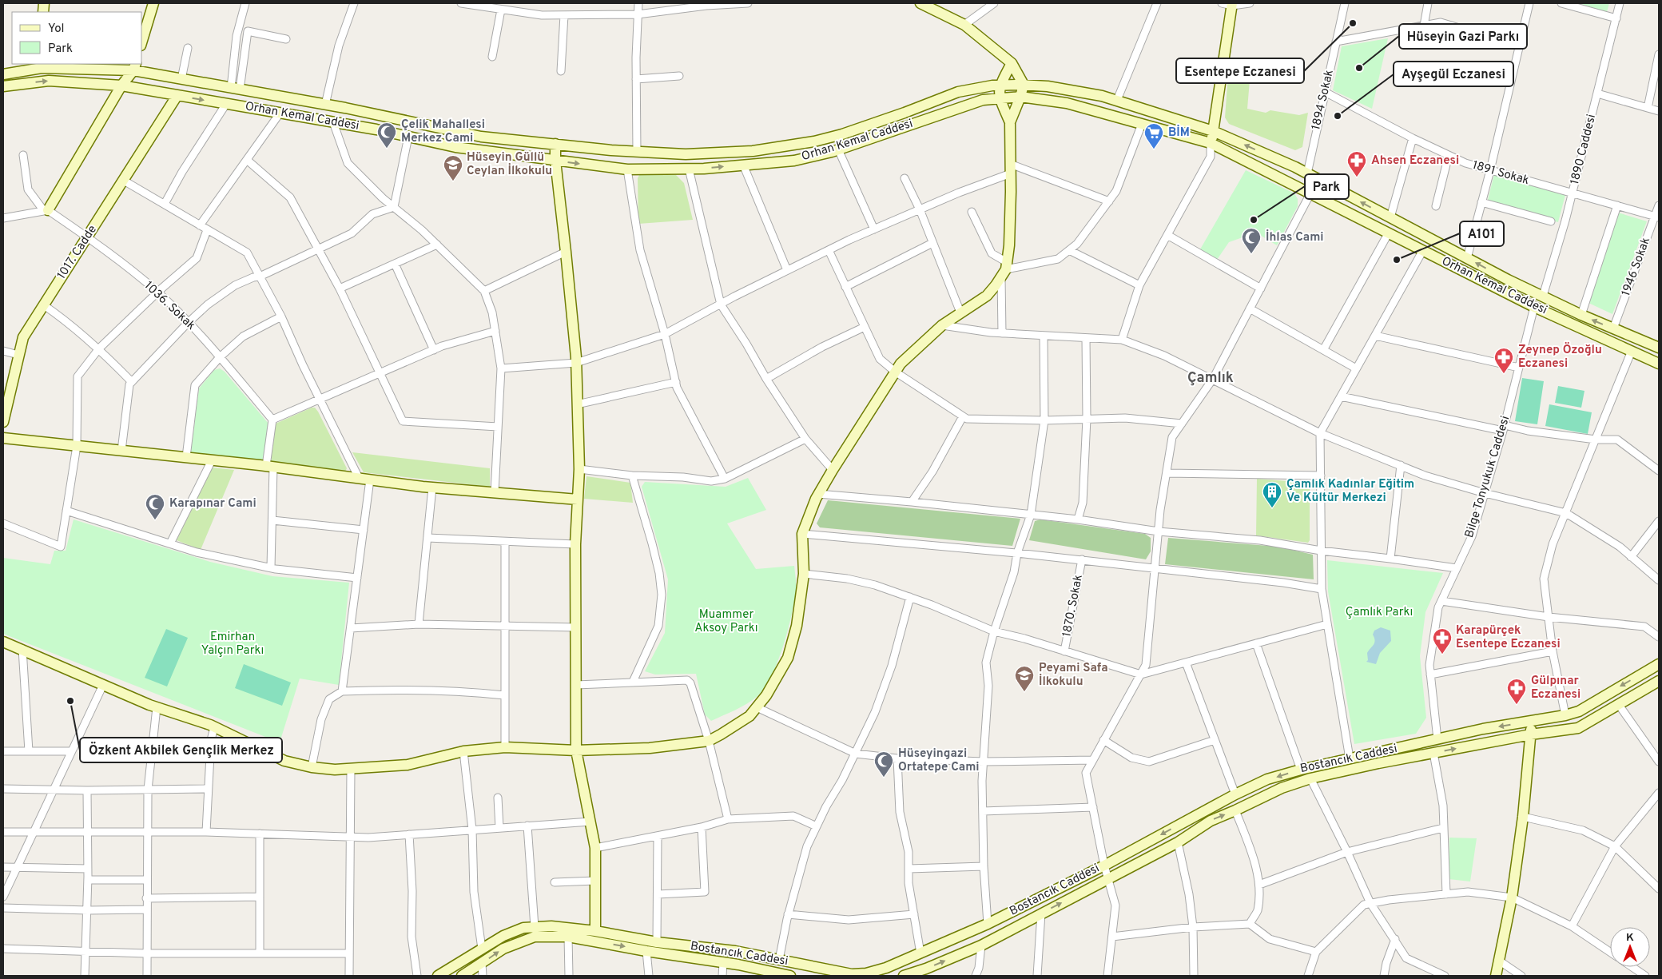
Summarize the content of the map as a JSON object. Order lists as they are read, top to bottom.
{
  "streets": {
    "main road": ["Orhan Kemal Caddesi", "1017. Cadde", "Bostancık Caddesi"],
    "street": [
      "1894 Sokak",
      "1890 Caddesi",
      "1891 Sokak",
      "1946 Sokak",
      "1036. Sokak",
      "Bilge Tonyukuk Caddesi",
      "1870. Sokak"
    ]
  },
  "crossings": [
    ["1894 Sokak", "Orhan Kemal Caddesi"],
    ["1894 Sokak", "1891 Sokak"],
    ["Orhan Kemal Caddesi", "1890 Caddesi"],
    ["Orhan Kemal Caddesi", "1017. Cadde"],
    ["Orhan Kemal Caddesi", "1946 Sokak"],
    ["Orhan Kemal Caddesi", "Bilge Tonyukuk Caddesi"],
    ["1890 Caddesi", "1891 Sokak"],
    ["1891 Sokak", "1946 Sokak"],
    ["1017. Cadde", "1036. Sokak"],
    ["Bilge Tonyukuk Caddesi", "Bostancık Caddesi"]
  ],
  "districts": ["Çamlık"],
  "parks": ["Çamlık Parkı", "Muammer Aksoy Parkı", "Emirhan Yalçın Parkı"],
  "places": {
    "other": [
      "Esentepe Eczanesi",
      "Hüseyin Gazi Parkı",
      "Ayşegül Eczanesi",
      "Park",
      "A101",
      "Özkent Akbilek Gençlik Merkez"
    ],
    "mosque": [
      "Çelik Mahallesi Merkez Cami",
      "İhlas Cami",
      "Karapınar Cami",
      "Hüseyingazi Ortatepe Cami"
    ],
    "supermarket": ["BİM"],
    "pharmacy": [
      "Ahsen Eczanesi",
      "Zeynep Özoğlu Eczanesi",
      "Karapürçek Esentepe Eczanesi",
      "Gülpınar Eczanesi"
    ],
    "school or university": ["Hüseyin Güllü Ceylan İlkokulu", "Peyami Safa İlkokulu"],
    "building": ["Çamlık Kadınlar Eğitim Ve Kültür Merkezi"]
  },
  "legend": ["Yol", "Park"],
  "north": "top"
}
